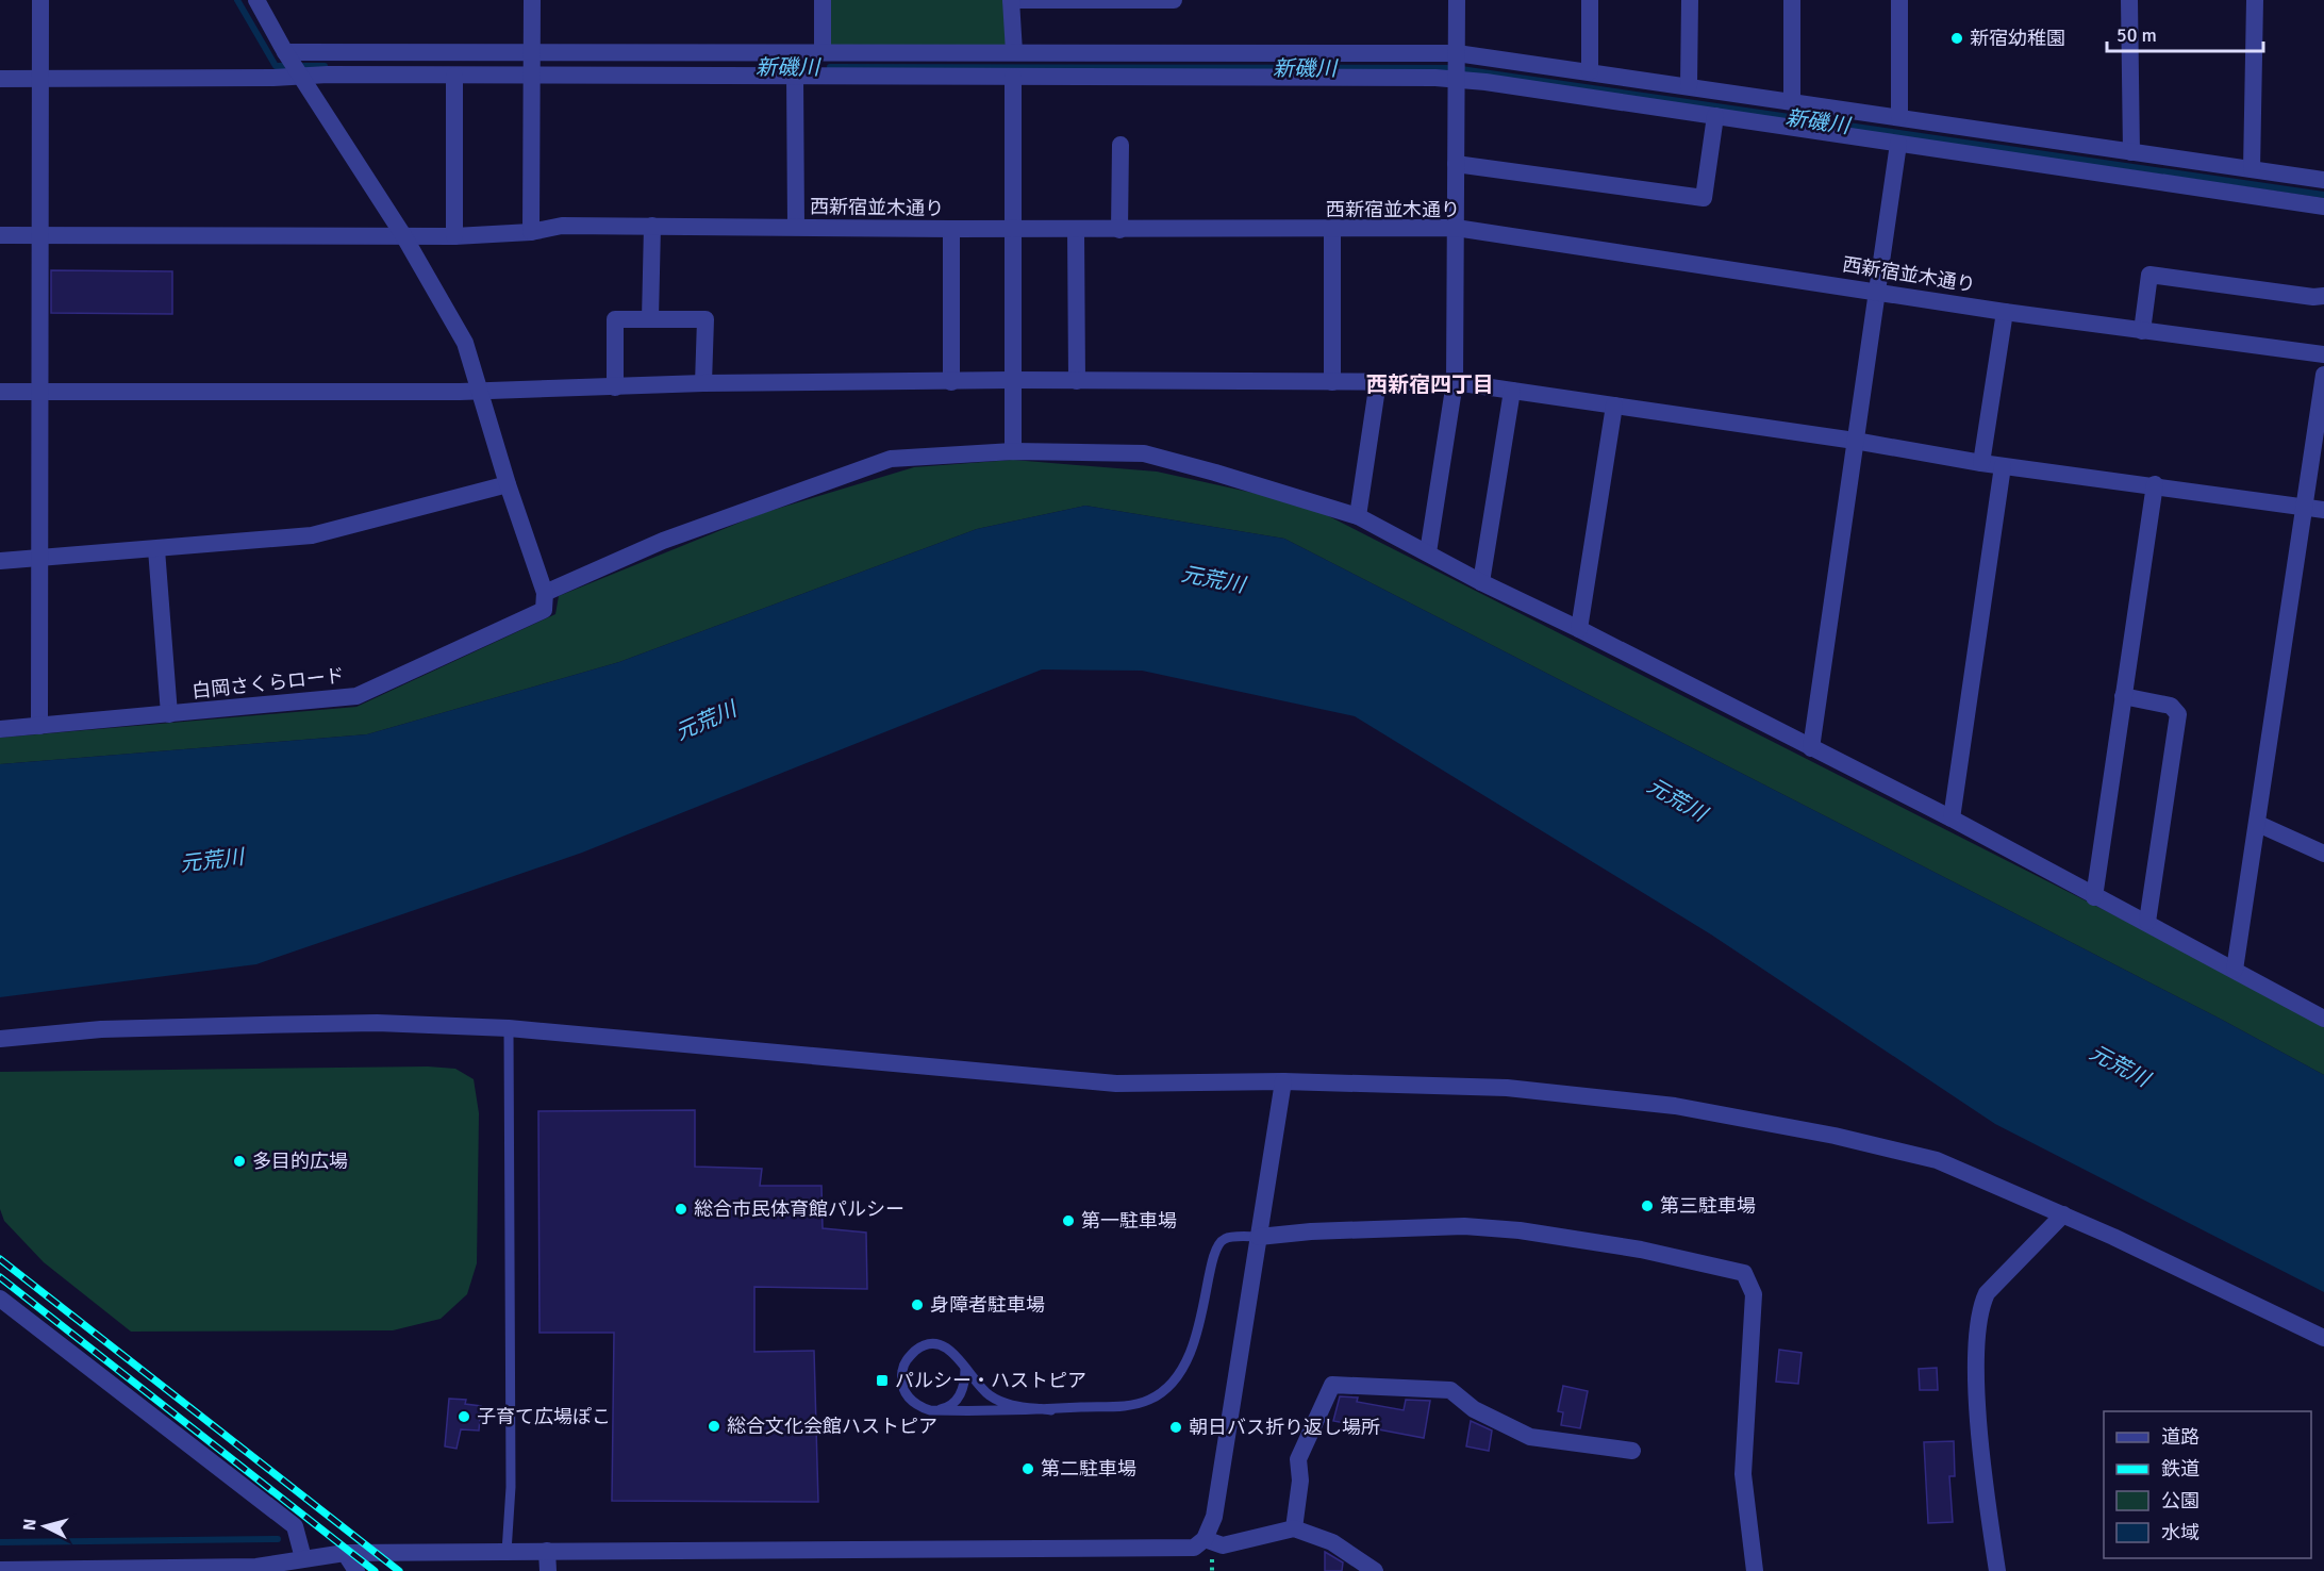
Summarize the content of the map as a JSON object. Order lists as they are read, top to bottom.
{
  "streets": {
    "street": ["西新宿並木通り", "白岡さくらロード"]
  },
  "districts": ["西新宿四丁目"],
  "water": ["新磯川", "元荒川"],
  "places": {
    "other": [
      "新宿幼稚園",
      "多目的広場",
      "第三駐車場",
      "総合市民体育館パルシー",
      "第一駐車場",
      "身障者駐車場",
      "子育て広場ぽこ",
      "総合文化会館ハストピア",
      "朝日バス折り返し場所",
      "第二駐車場"
    ],
    "transit": ["パルシー・ハストピア"]
  },
  "legend": [
    "道路",
    "鉄道",
    "公園",
    "水域"
  ],
  "scale_bar": "50 m",
  "north": "left"
}
